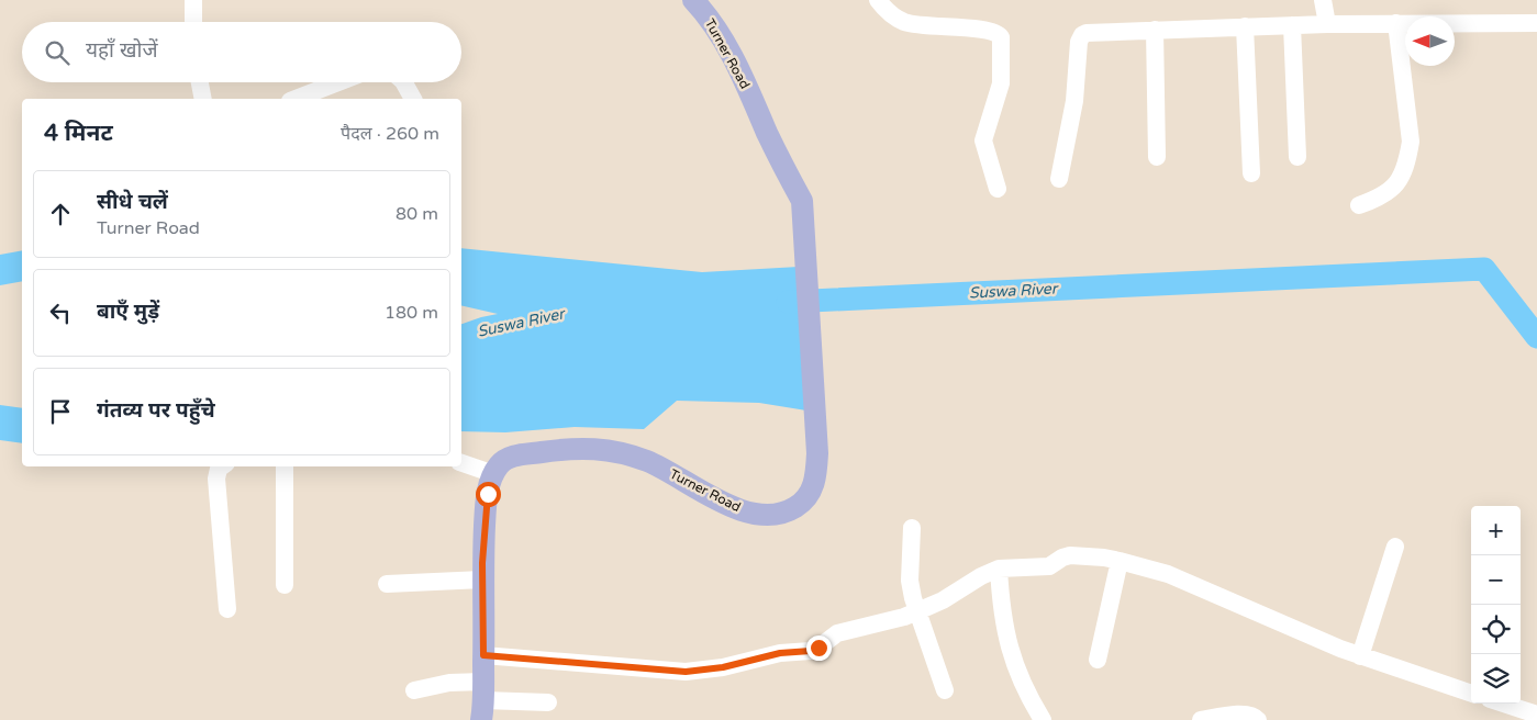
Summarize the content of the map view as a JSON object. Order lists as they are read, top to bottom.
{
  "streets": {
    "main road": ["Turner Road"]
  },
  "water": ["Suswa River"],
  "north": "left",
  "page": {
    "search": "यहाँ खोजें",
    "heading": ["4 मिनट", "पैदल · 260 m"],
    "list": [
      ["सीधे चलें", "Turner Road", "80 m"],
      ["बाएँ मुड़ें", "180 m"],
      "गंतव्य पर पहुँचे"
    ],
    "map_buttons": ["+", "−"]
  }
}
